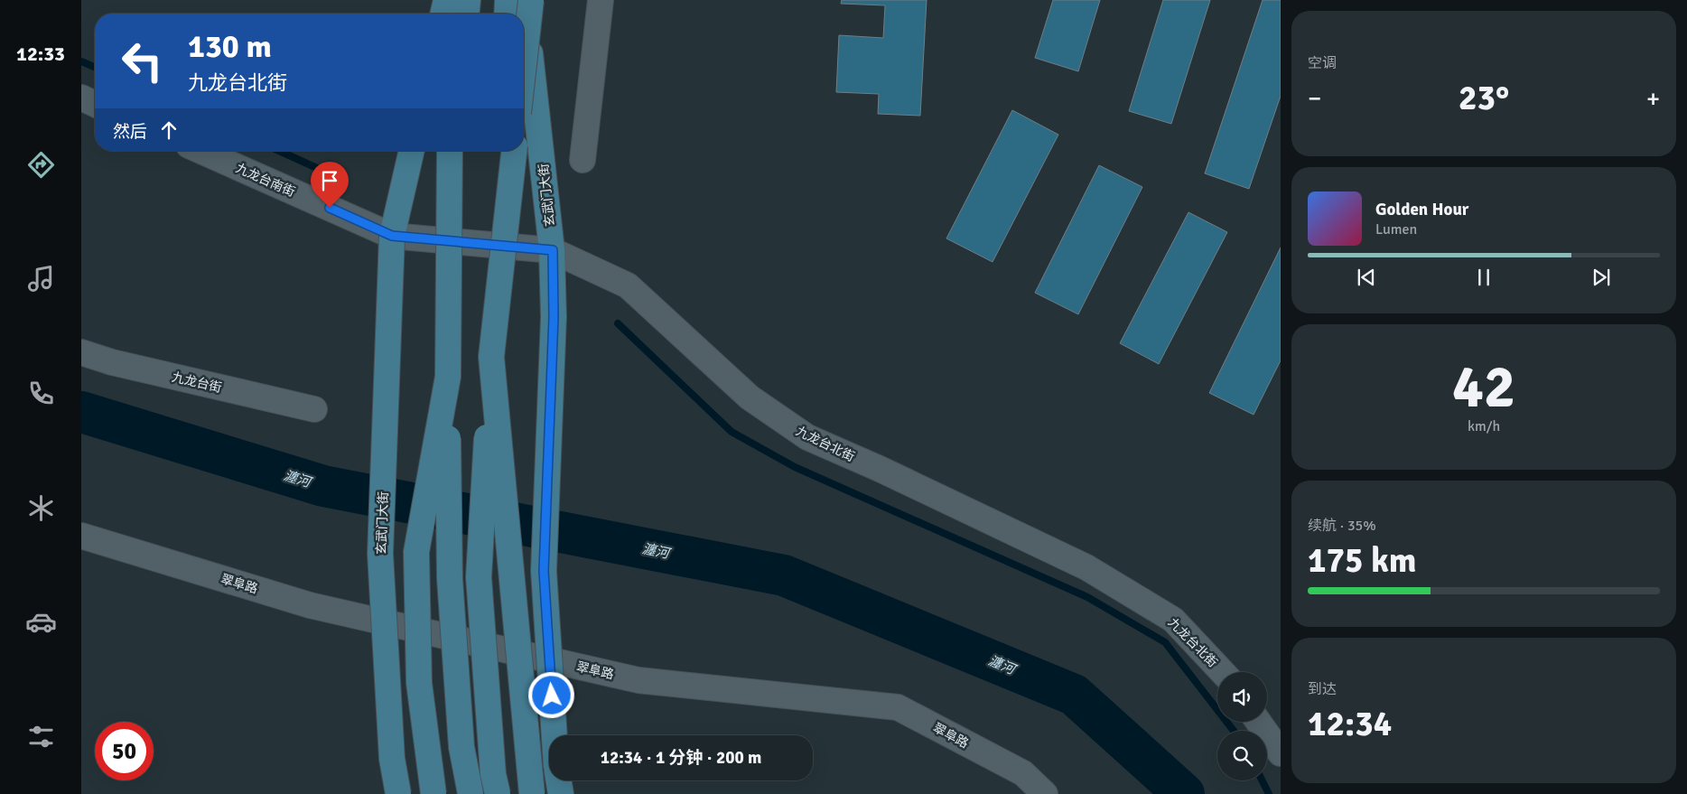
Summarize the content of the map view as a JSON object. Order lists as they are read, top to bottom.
{
  "streets": {
    "main road": ["玄武门大街"],
    "street": [
      "九龙台南街",
      "九龙台街",
      "九龙台北街",
      "翠阜路"
    ]
  },
  "crossings": [
    ["九龙台南街", "玄武门大街"],
    ["九龙台南街", "九龙台北街"],
    ["玄武门大街", "九龙台北街"]
  ],
  "water": ["瀍河"],
  "page": {
    "tabs": "12:33",
    "tile": [
      "空调",
      ["42", "km/h"],
      ["续航 · 35%", "175 km"],
      ["到达", "12:34"]
    ],
    "turn": ["130 m", "九龙台北街"],
    "heat": ["−", "23°", "+"],
    "then": "然后",
    "song": ["Golden Hour", "Lumen"],
    "limit": "50",
    "trip": "12:34 · 1 分钟 · 200 m"
  }
}
